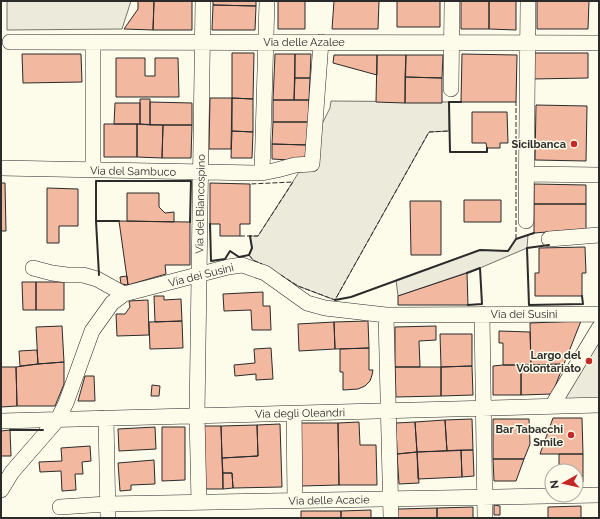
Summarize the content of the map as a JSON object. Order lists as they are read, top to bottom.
{
  "streets": {
    "street": [
      "Via delle Azalee",
      "Via del Sambuco",
      "Via del Biancospino",
      "Via dei Susini",
      "Via degli Oleandri",
      "Via delle Acacie"
    ]
  },
  "crossings": [
    ["Via delle Azalee", "Via del Sambuco"],
    ["Via delle Azalee", "Via del Biancospino"],
    ["Via del Sambuco", "Via del Biancospino"],
    ["Via del Biancospino", "Via dei Susini"],
    ["Via del Biancospino", "Via degli Oleandri"],
    ["Via del Biancospino", "Via delle Acacie"],
    ["Via dei Susini", "Via degli Oleandri"]
  ],
  "places": ["Sicilbanca", "Largo del Volontariato", "Bar Tabacchi Smile"],
  "north": "left"
}
